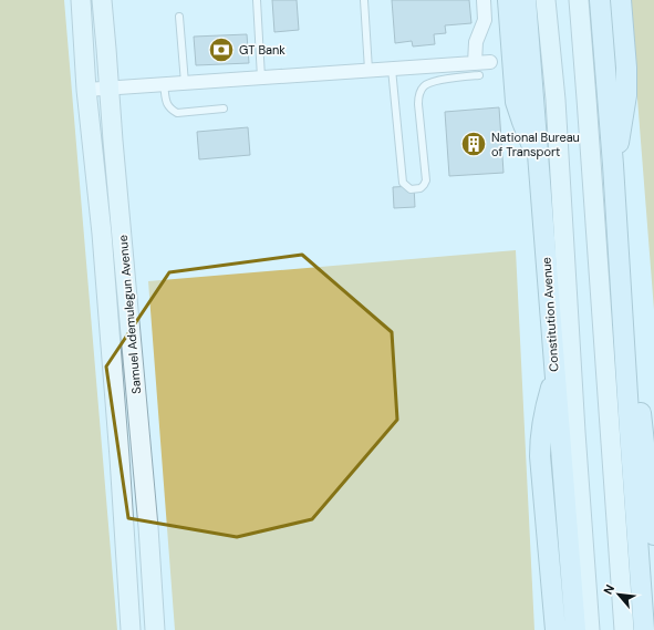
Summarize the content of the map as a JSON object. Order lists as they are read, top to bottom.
{
  "streets": {
    "main road": ["Samuel Ademulegun Avenue", "Constitution Avenue"]
  },
  "places": {
    "bank": ["GT Bank"],
    "building": ["National Bureau of Transport"]
  },
  "north": "top left"
}
